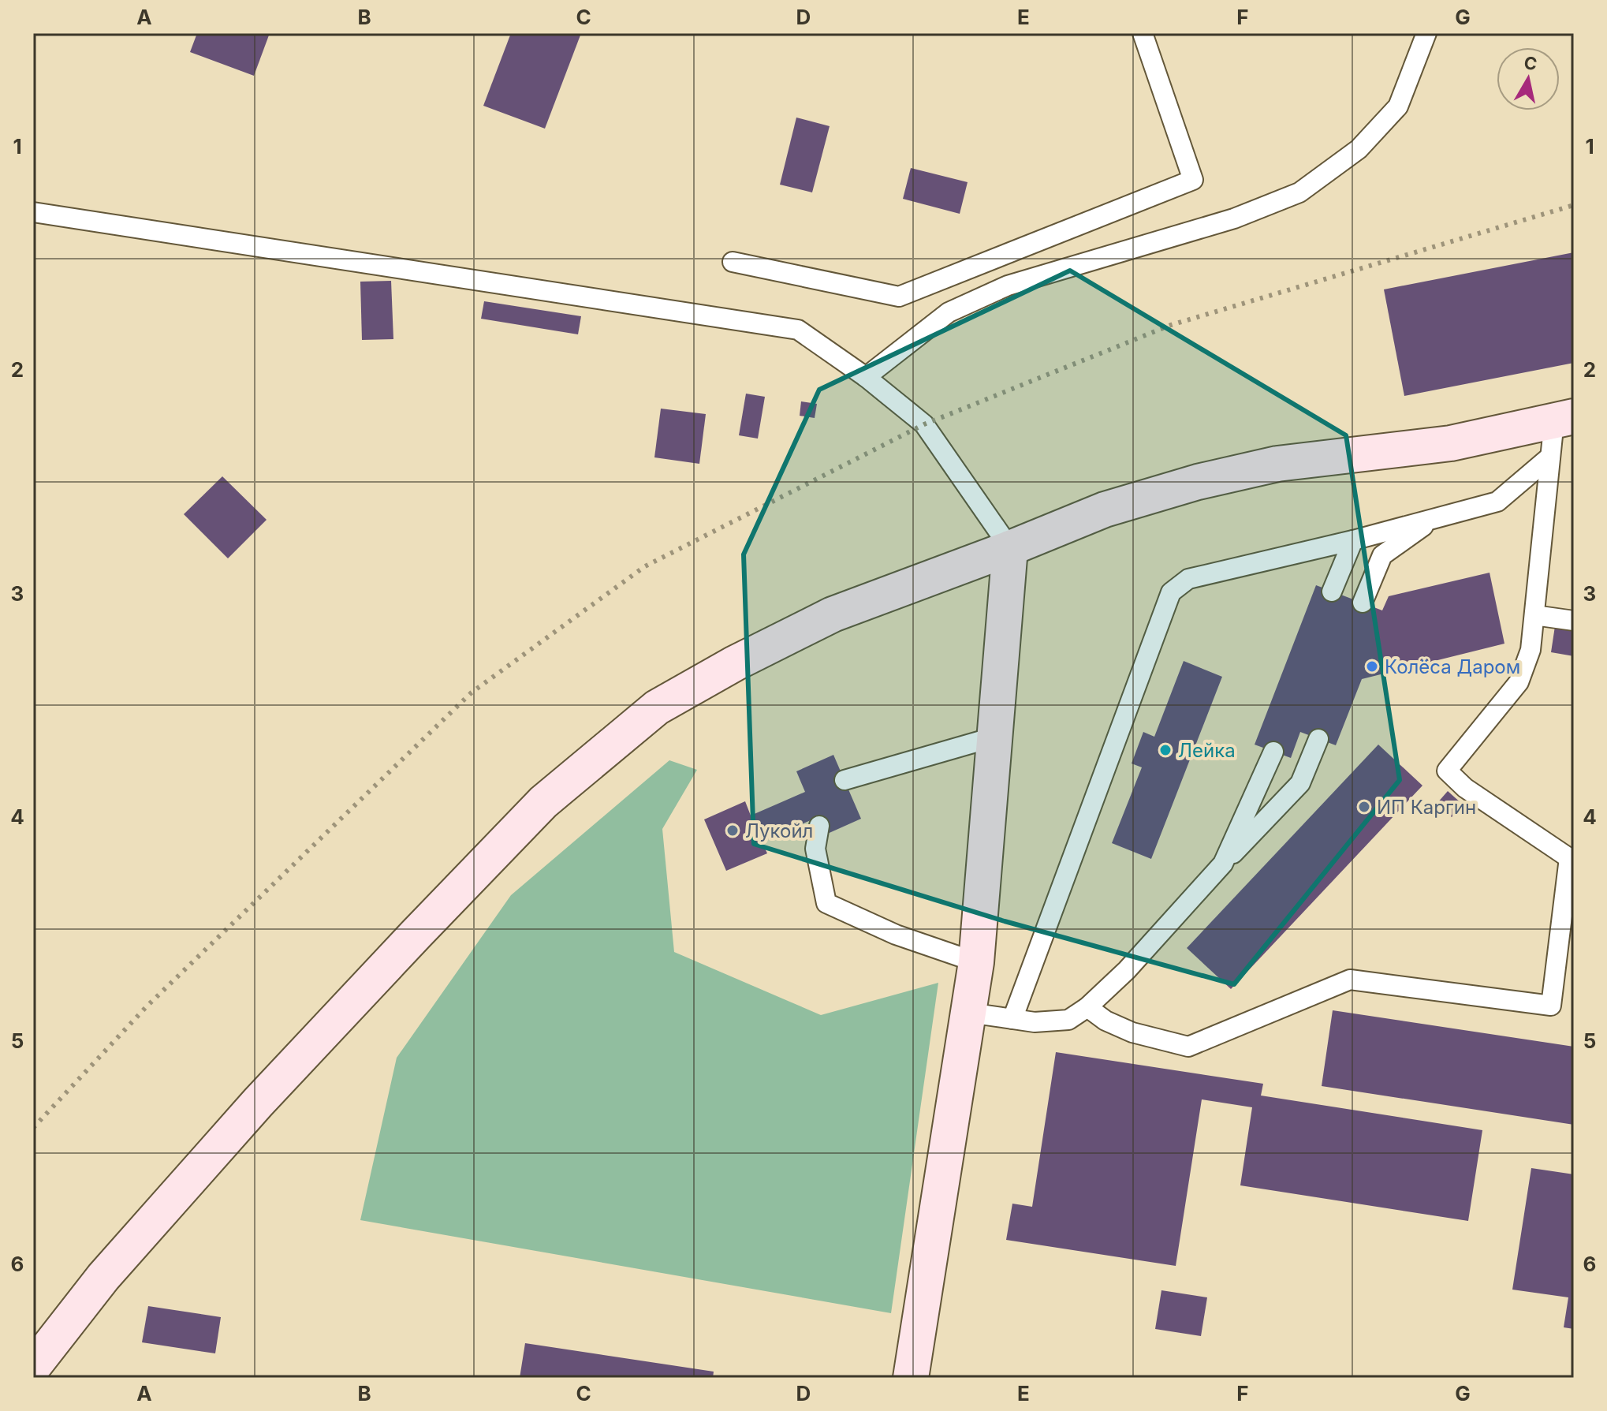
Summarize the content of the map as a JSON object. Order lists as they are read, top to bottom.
{
  "places": [
    "Колёса Даром",
    "Лейка",
    "ИП Каргин",
    "Лукойл"
  ],
  "north": "top",
  "grid": {
    "columns": [
      "A",
      "B",
      "C",
      "D",
      "E",
      "F",
      "G"
    ],
    "rows": [
      "1",
      "2",
      "3",
      "4",
      "5",
      "6"
    ]
  }
}
